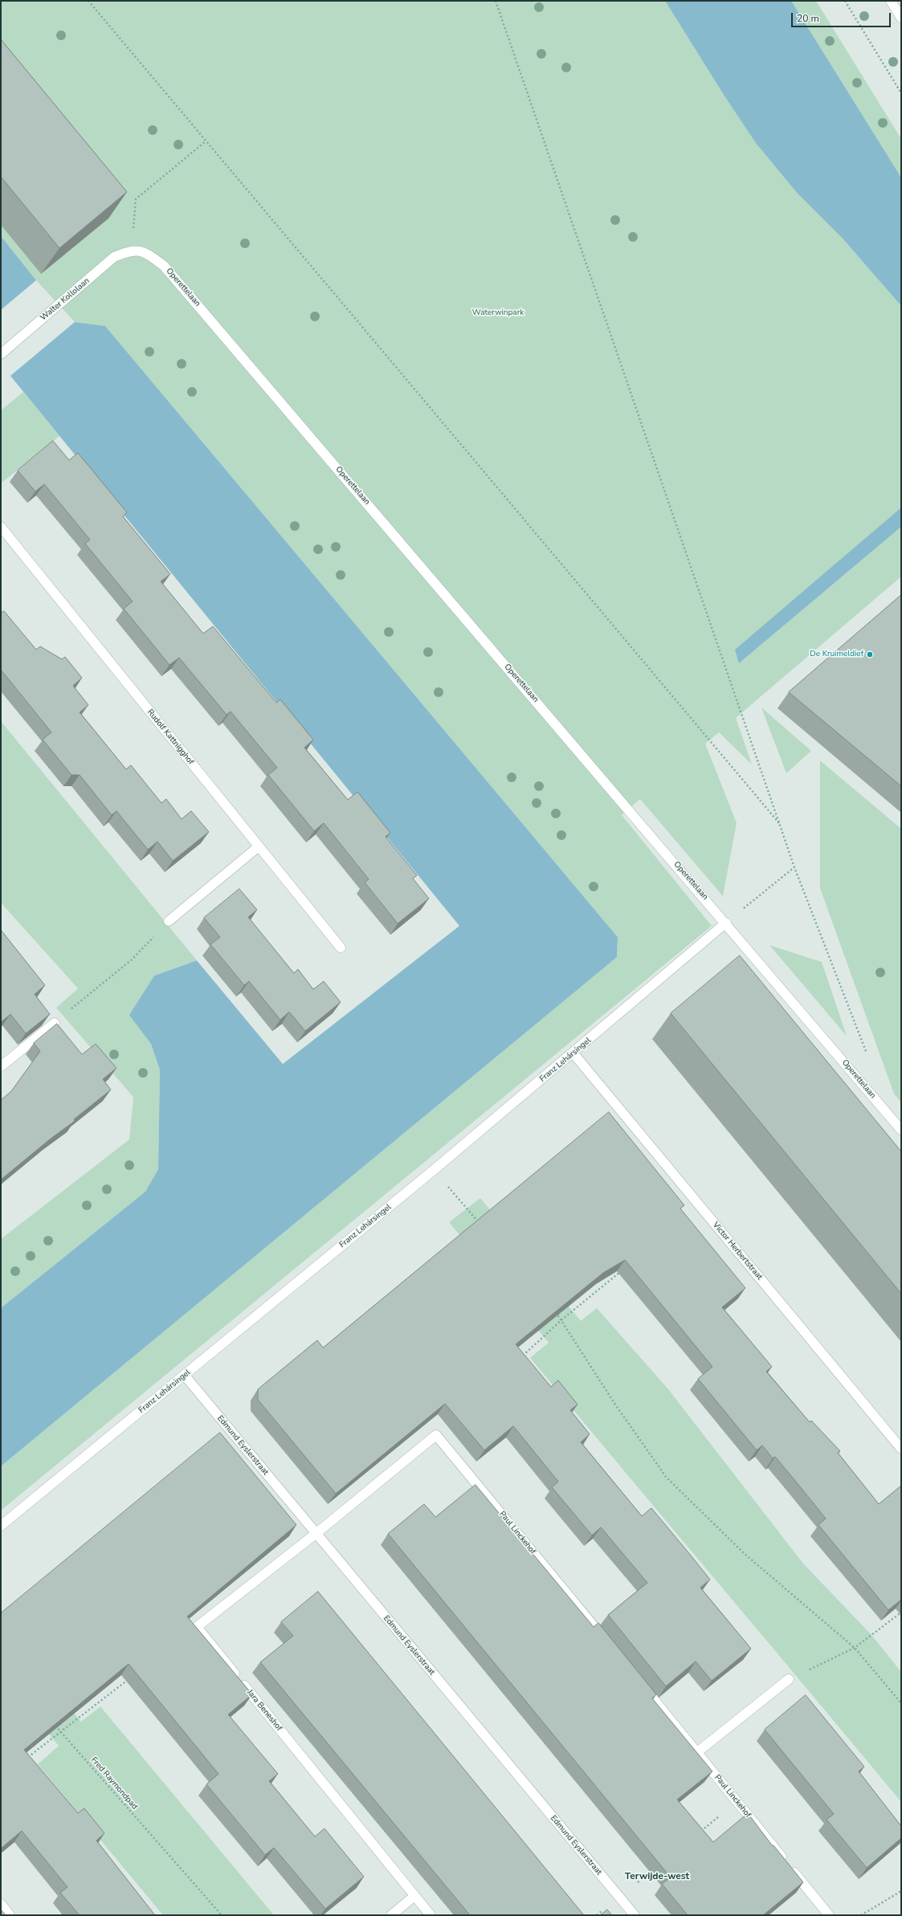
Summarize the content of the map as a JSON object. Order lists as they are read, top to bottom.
{
  "streets": {
    "street": [
      "Operettelaan",
      "Walter Kollolaan",
      "Rudolf Kattnigghof",
      "Franz Lehársingel",
      "Victor Herbertstraat",
      "Edmund Eyslerstraat",
      "Paul Linckehof",
      "Jara Beneshof"
    ],
    "path": ["Fred Raymondpad"]
  },
  "crossings": [
    ["Operettelaan", "Walter Kollolaan"],
    ["Operettelaan", "Franz Lehársingel"],
    ["Franz Lehársingel", "Victor Herbertstraat"],
    ["Franz Lehársingel", "Edmund Eyslerstraat"],
    ["Edmund Eyslerstraat", "Paul Linckehof"],
    ["Edmund Eyslerstraat", "Jara Beneshof"],
    ["Paul Linckehof", "Jara Beneshof"]
  ],
  "districts": ["Terwijde-west"],
  "parks": ["Waterwinpark"],
  "places": ["De Kruimeldief"],
  "scale_bar": "20 m"
}
